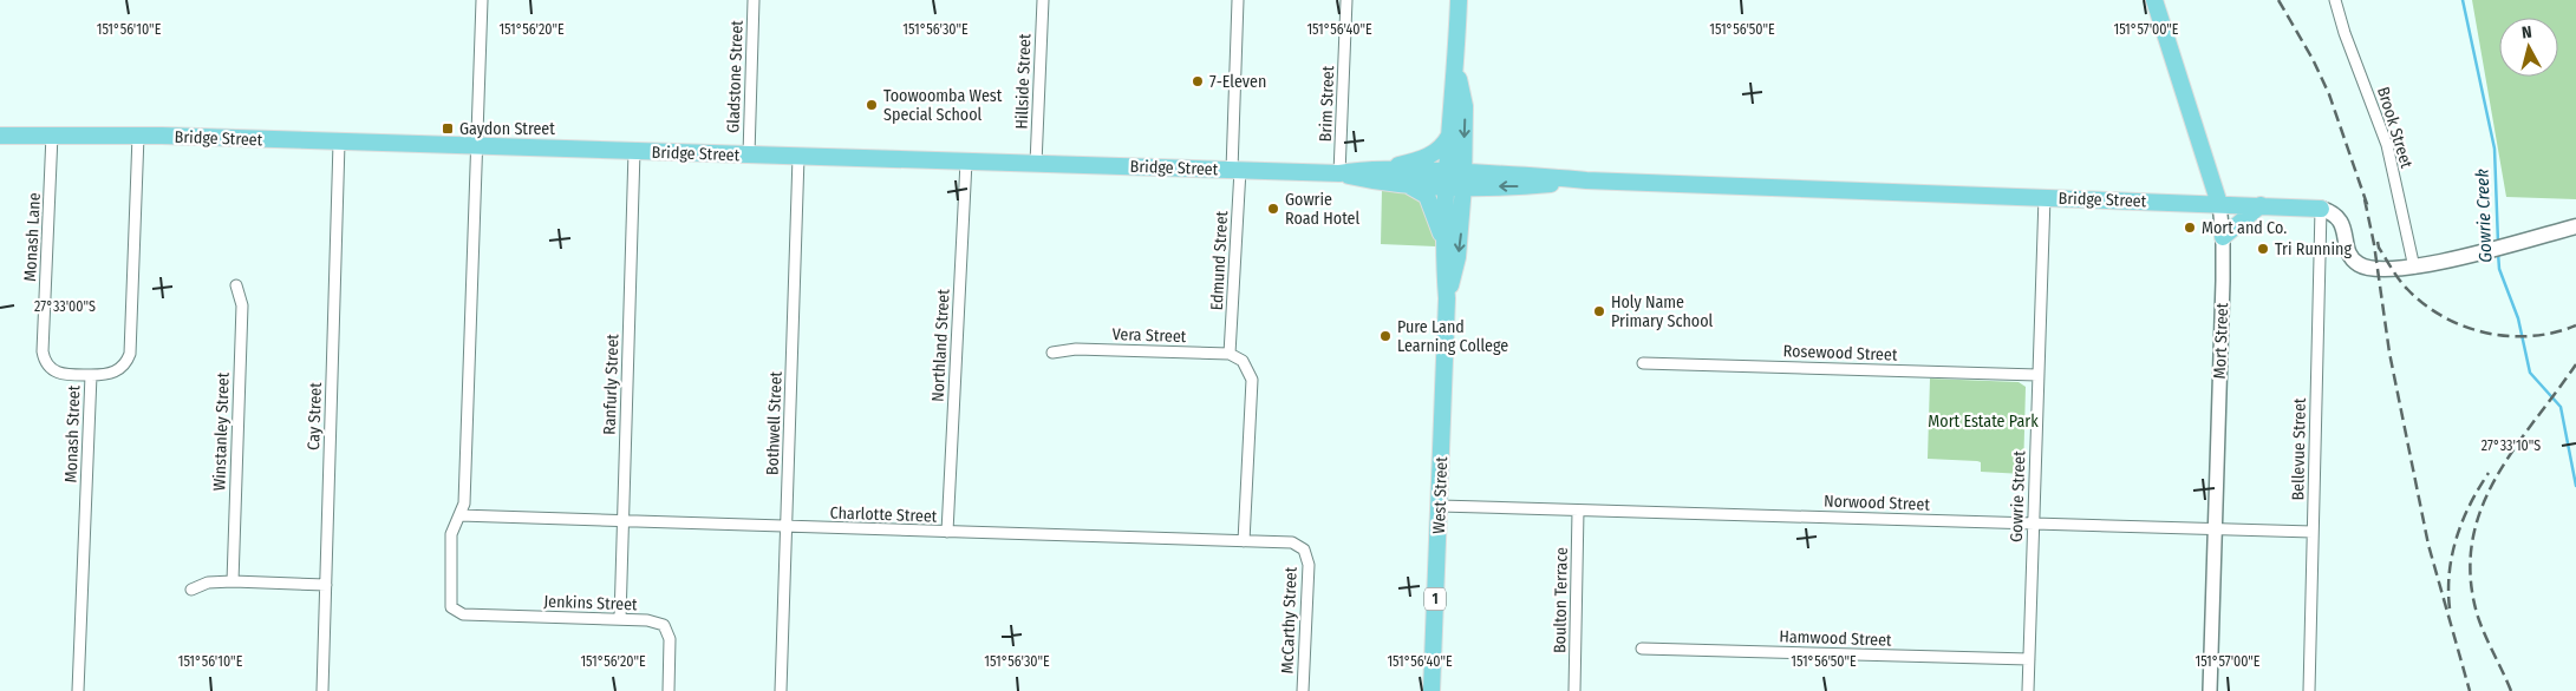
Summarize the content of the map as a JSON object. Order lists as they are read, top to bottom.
{
  "streets": {
    "main road": [
      "Bridge Street",
      "Mort Street",
      "West Street",
      "1"
    ],
    "street": [
      "Gladstone Street",
      "Hillside Street",
      "Brim Street",
      "Brook Street",
      "Monash Lane",
      "Edmund Street",
      "Vera Street",
      "Northland Street",
      "Rosewood Street",
      "Ranfurly Street",
      "Cay Street",
      "Bothwell Street",
      "Winstanley Street",
      "Monash Street",
      "Bellevue Street",
      "Gowrie Street",
      "Norwood Street",
      "Charlotte Street",
      "Boulton Terrace",
      "Jenkins Street",
      "McCarthy Street",
      "Hamwood Street"
    ]
  },
  "crossings": [
    ["Gladstone Street", "Bridge Street"],
    ["Hillside Street", "Bridge Street"],
    ["Brim Street", "Bridge Street"],
    ["Bridge Street", "Monash Lane"],
    ["Bridge Street", "Edmund Street"],
    ["Bridge Street", "Mort Street"],
    ["Bridge Street", "Northland Street"],
    ["Bridge Street", "Ranfurly Street"],
    ["Bridge Street", "Cay Street"],
    ["Bridge Street", "Bothwell Street"],
    ["Bridge Street", "Monash Street"],
    ["Bridge Street", "Bellevue Street"],
    ["Bridge Street", "West Street"],
    ["Bridge Street", "Gowrie Street"],
    ["Monash Lane", "Monash Street"],
    ["Edmund Street", "Vera Street"],
    ["Vera Street", "Charlotte Street"],
    ["Mort Street", "Norwood Street"],
    ["Northland Street", "Charlotte Street"],
    ["Rosewood Street", "Gowrie Street"],
    ["Ranfurly Street", "Charlotte Street"],
    ["Ranfurly Street", "Jenkins Street"],
    ["Bothwell Street", "Charlotte Street"],
    ["Bellevue Street", "Norwood Street"],
    ["West Street", "Norwood Street"],
    ["Gowrie Street", "Norwood Street"],
    ["Gowrie Street", "Hamwood Street"],
    ["Norwood Street", "Boulton Terrace"],
    ["Charlotte Street", "Jenkins Street"],
    ["Charlotte Street", "McCarthy Street"]
  ],
  "water": ["Gowrie Creek"],
  "parks": ["Mort Estate Park"],
  "places": {
    "other": [
      "7-Eleven",
      "Toowoomba West Special School",
      "Gowrie Road Hotel",
      "Mort and Co.",
      "Tri Running",
      "Holy Name Primary School",
      "Pure Land Learning College"
    ],
    "transit": ["Gaydon Street"]
  },
  "north": "top",
  "coordinates": [
    "151°56'10\"E",
    "151°56'20\"E",
    "151°56'30\"E",
    "151°56'40\"E",
    "151°56'50\"E",
    "151°57'00\"E",
    "27°33'00\"S",
    "27°33'10\"S"
  ]
}
